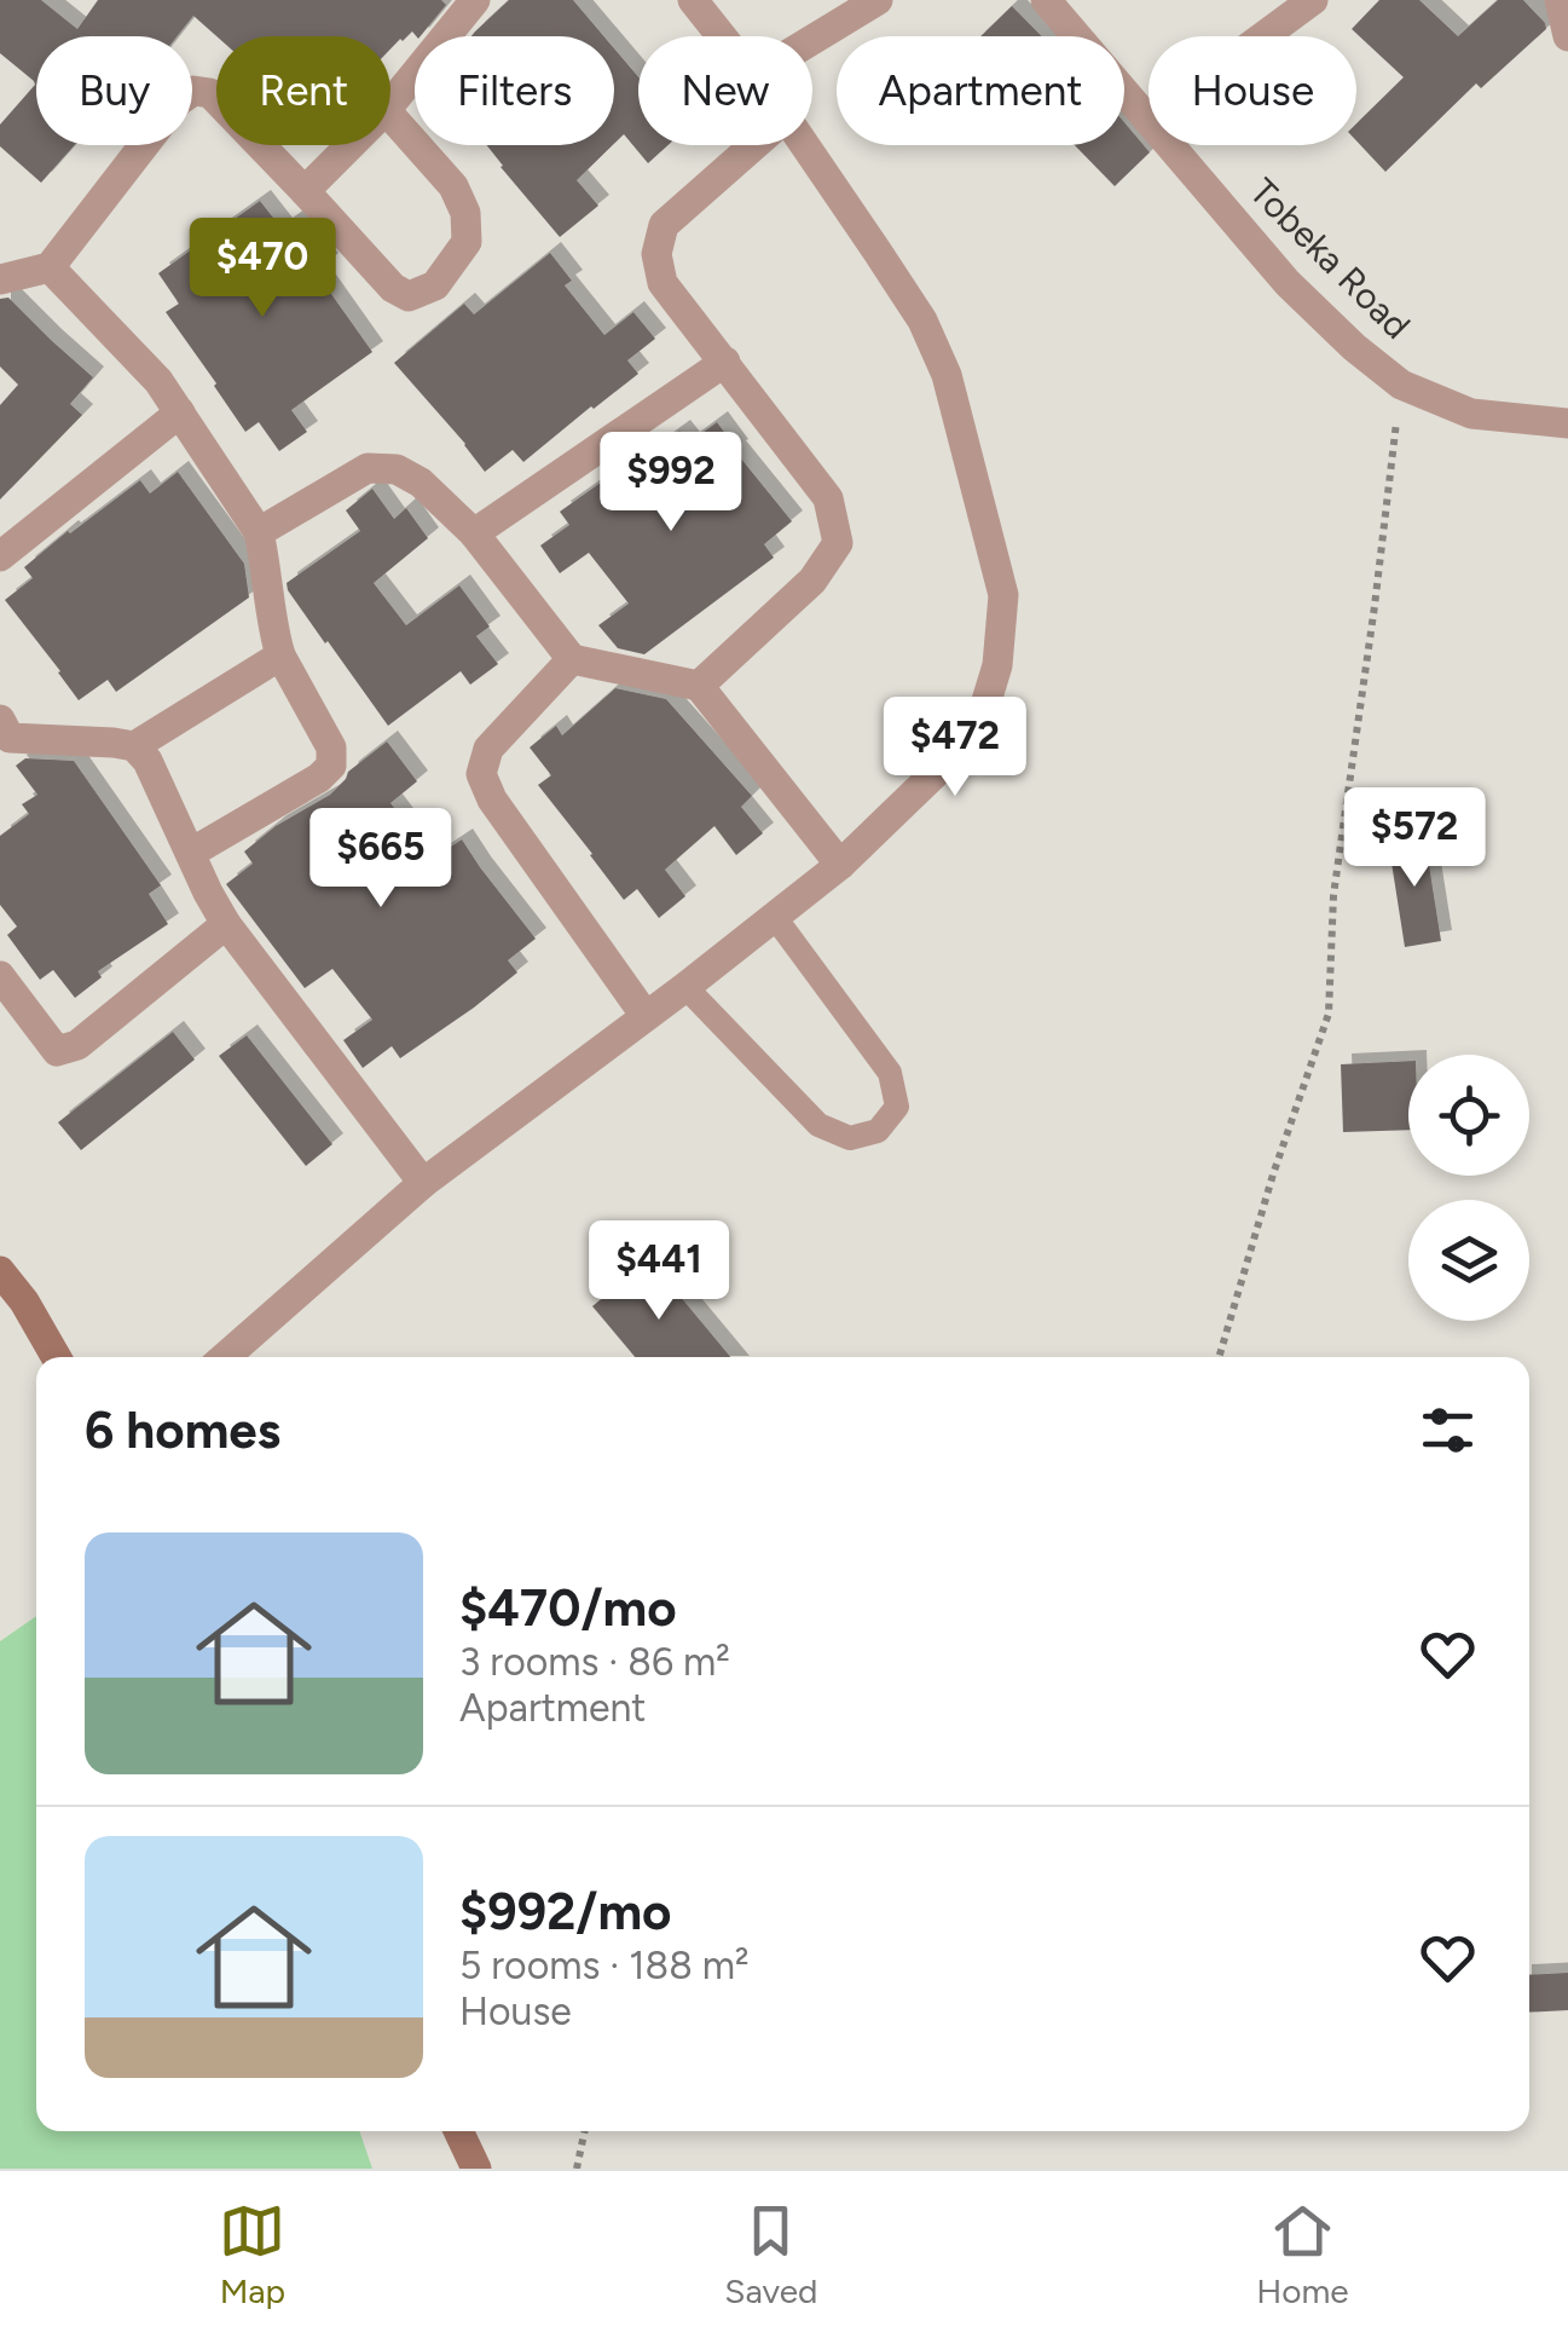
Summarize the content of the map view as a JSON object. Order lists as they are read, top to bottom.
{
  "streets": {
    "street": ["Tobeka Road"]
  },
  "page": {
    "chip": [
      "Buy",
      "Rent",
      "Filters",
      "New",
      "Apartment",
      "House"
    ],
    "price": [
      "$470",
      "$992",
      "$472",
      "$572",
      "$665",
      "$441"
    ],
    "heading": "6 homes",
    "list": [
      {
        "name": "$470/mo",
        "note": "3 rooms · 86 m² · Apartment"
      },
      {
        "name": "$992/mo",
        "note": "5 rooms · 188 m² · House"
      }
    ],
    "tabs": ["Map", "Saved", "Home"]
  }
}
